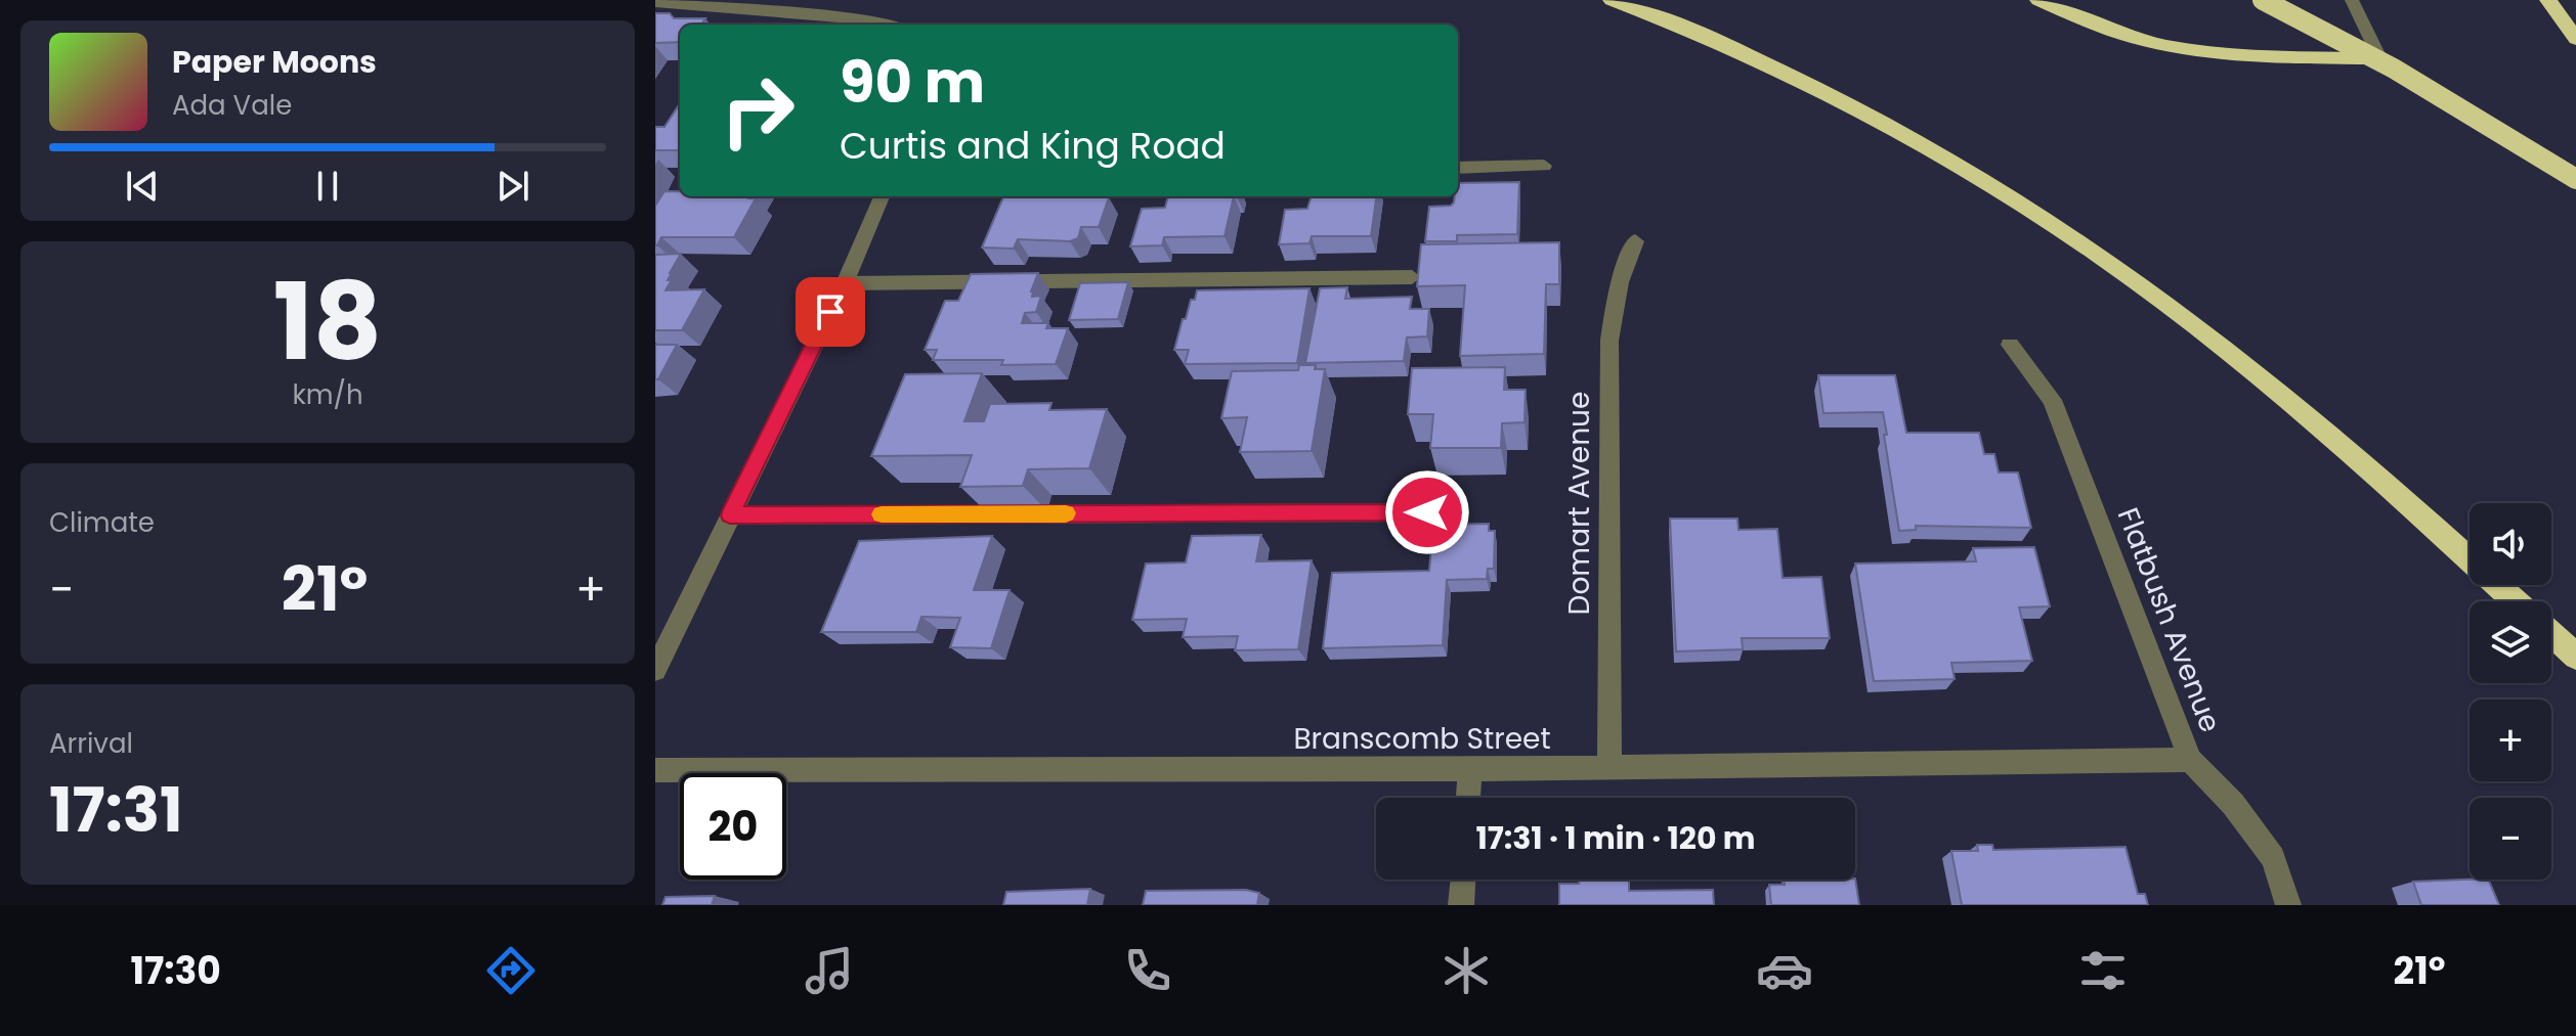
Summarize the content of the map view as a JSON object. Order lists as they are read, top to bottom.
{
  "streets": {
    "street": ["Domart Avenue", "Flatbush Avenue", "Branscomb Street"]
  },
  "crossings": [
    ["Domart Avenue", "Branscomb Street"],
    ["Flatbush Avenue", "Branscomb Street"]
  ],
  "page": {
    "turn": ["90 m", "Curtis and King Road"],
    "song": ["Paper Moons", "Ada Vale"],
    "tile": [
      ["18", "km/h"],
      "Climate",
      ["Arrival", "17:31"]
    ],
    "map_buttons": ["+", "−"],
    "heat": ["−", "21°", "+"],
    "limit": "20",
    "trip": "17:31 · 1 min · 120 m",
    "tabs": ["17:30", "21°"]
  }
}
